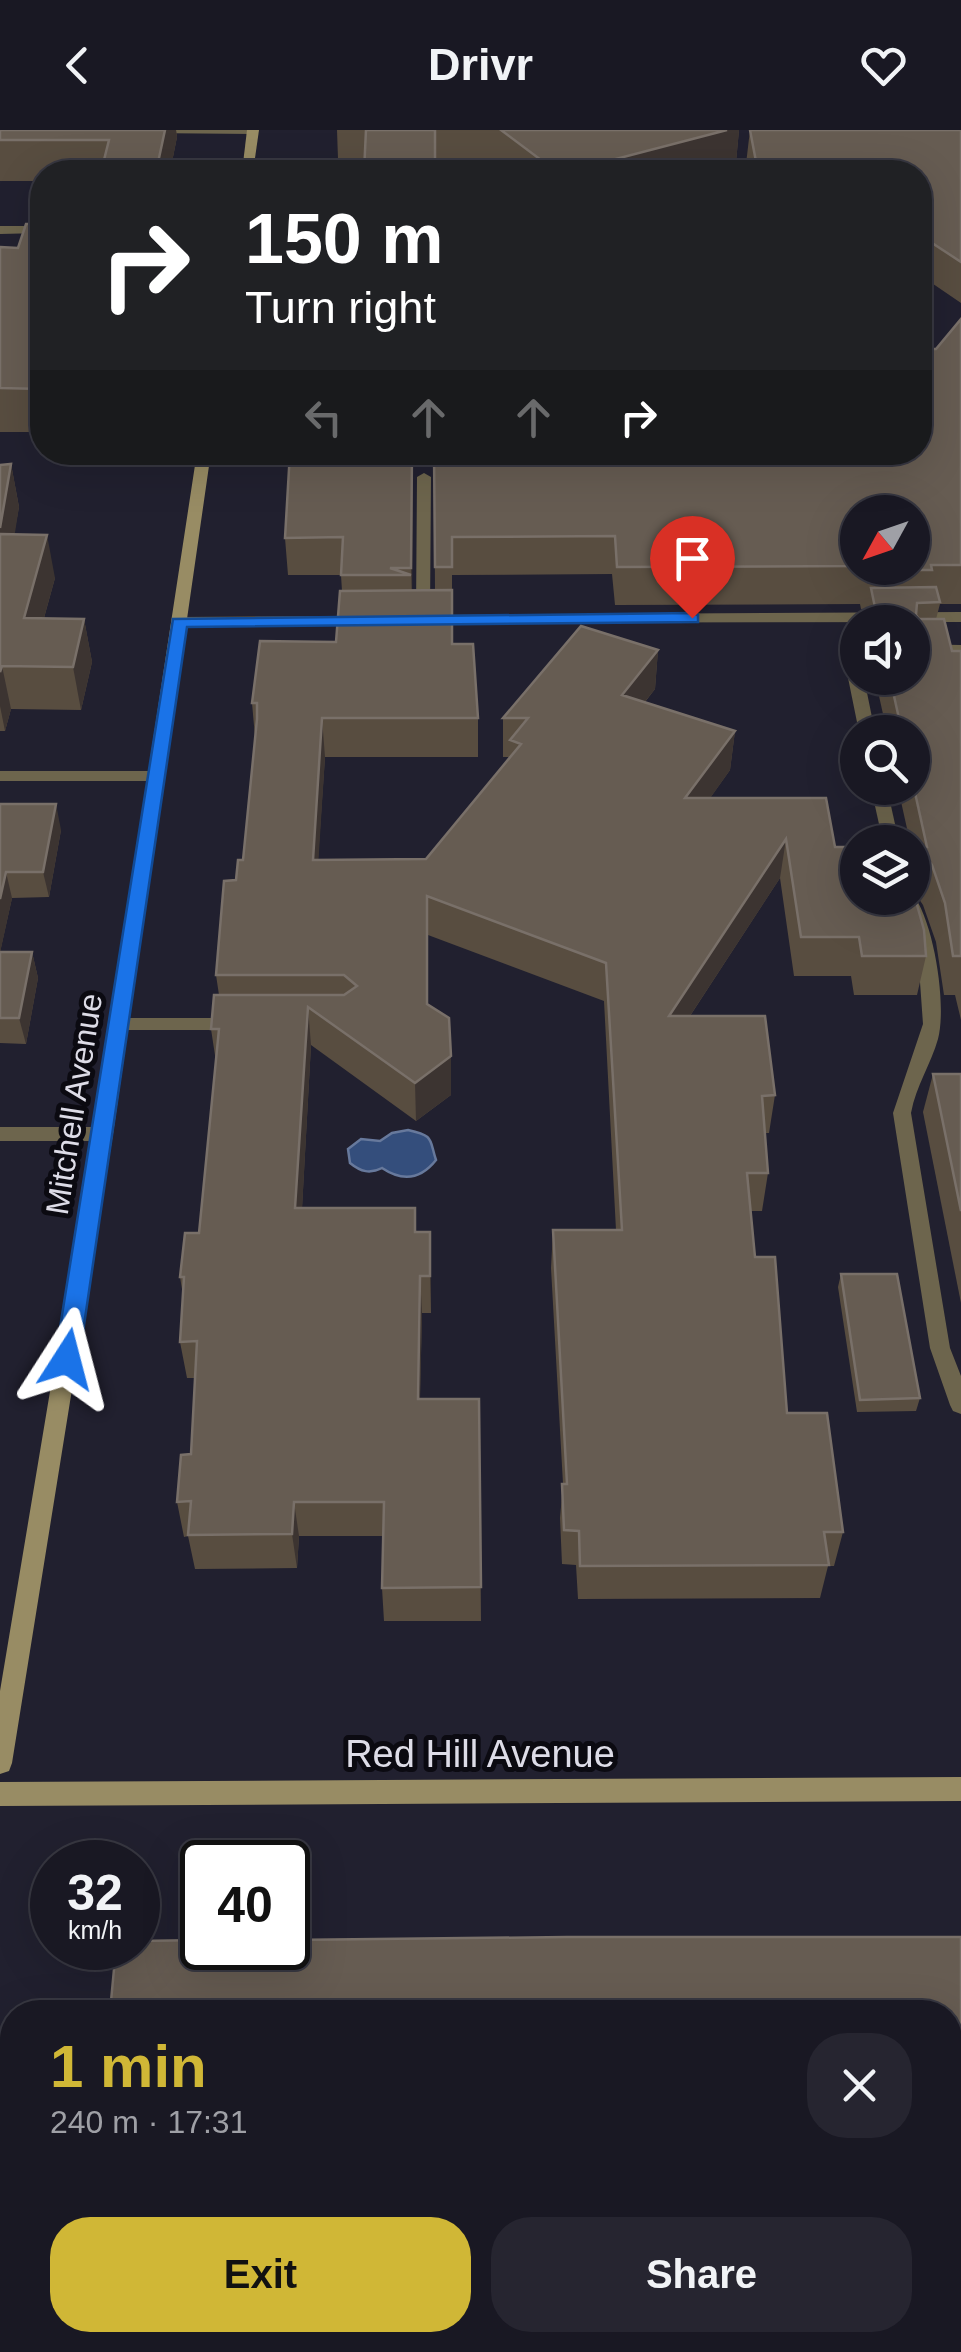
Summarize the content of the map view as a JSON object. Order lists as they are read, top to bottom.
{
  "streets": {
    "street": ["Mitchell Avenue", "Red Hill Avenue"]
  },
  "north": "bottom left",
  "page": {
    "header": "Drivr",
    "turn": ["150 m", "Turn right"],
    "speed": "32 km/h",
    "limit": "40",
    "heading": ["1 min", "240 m · 17:31"],
    "buttons": ["Exit", "Share"]
  }
}
